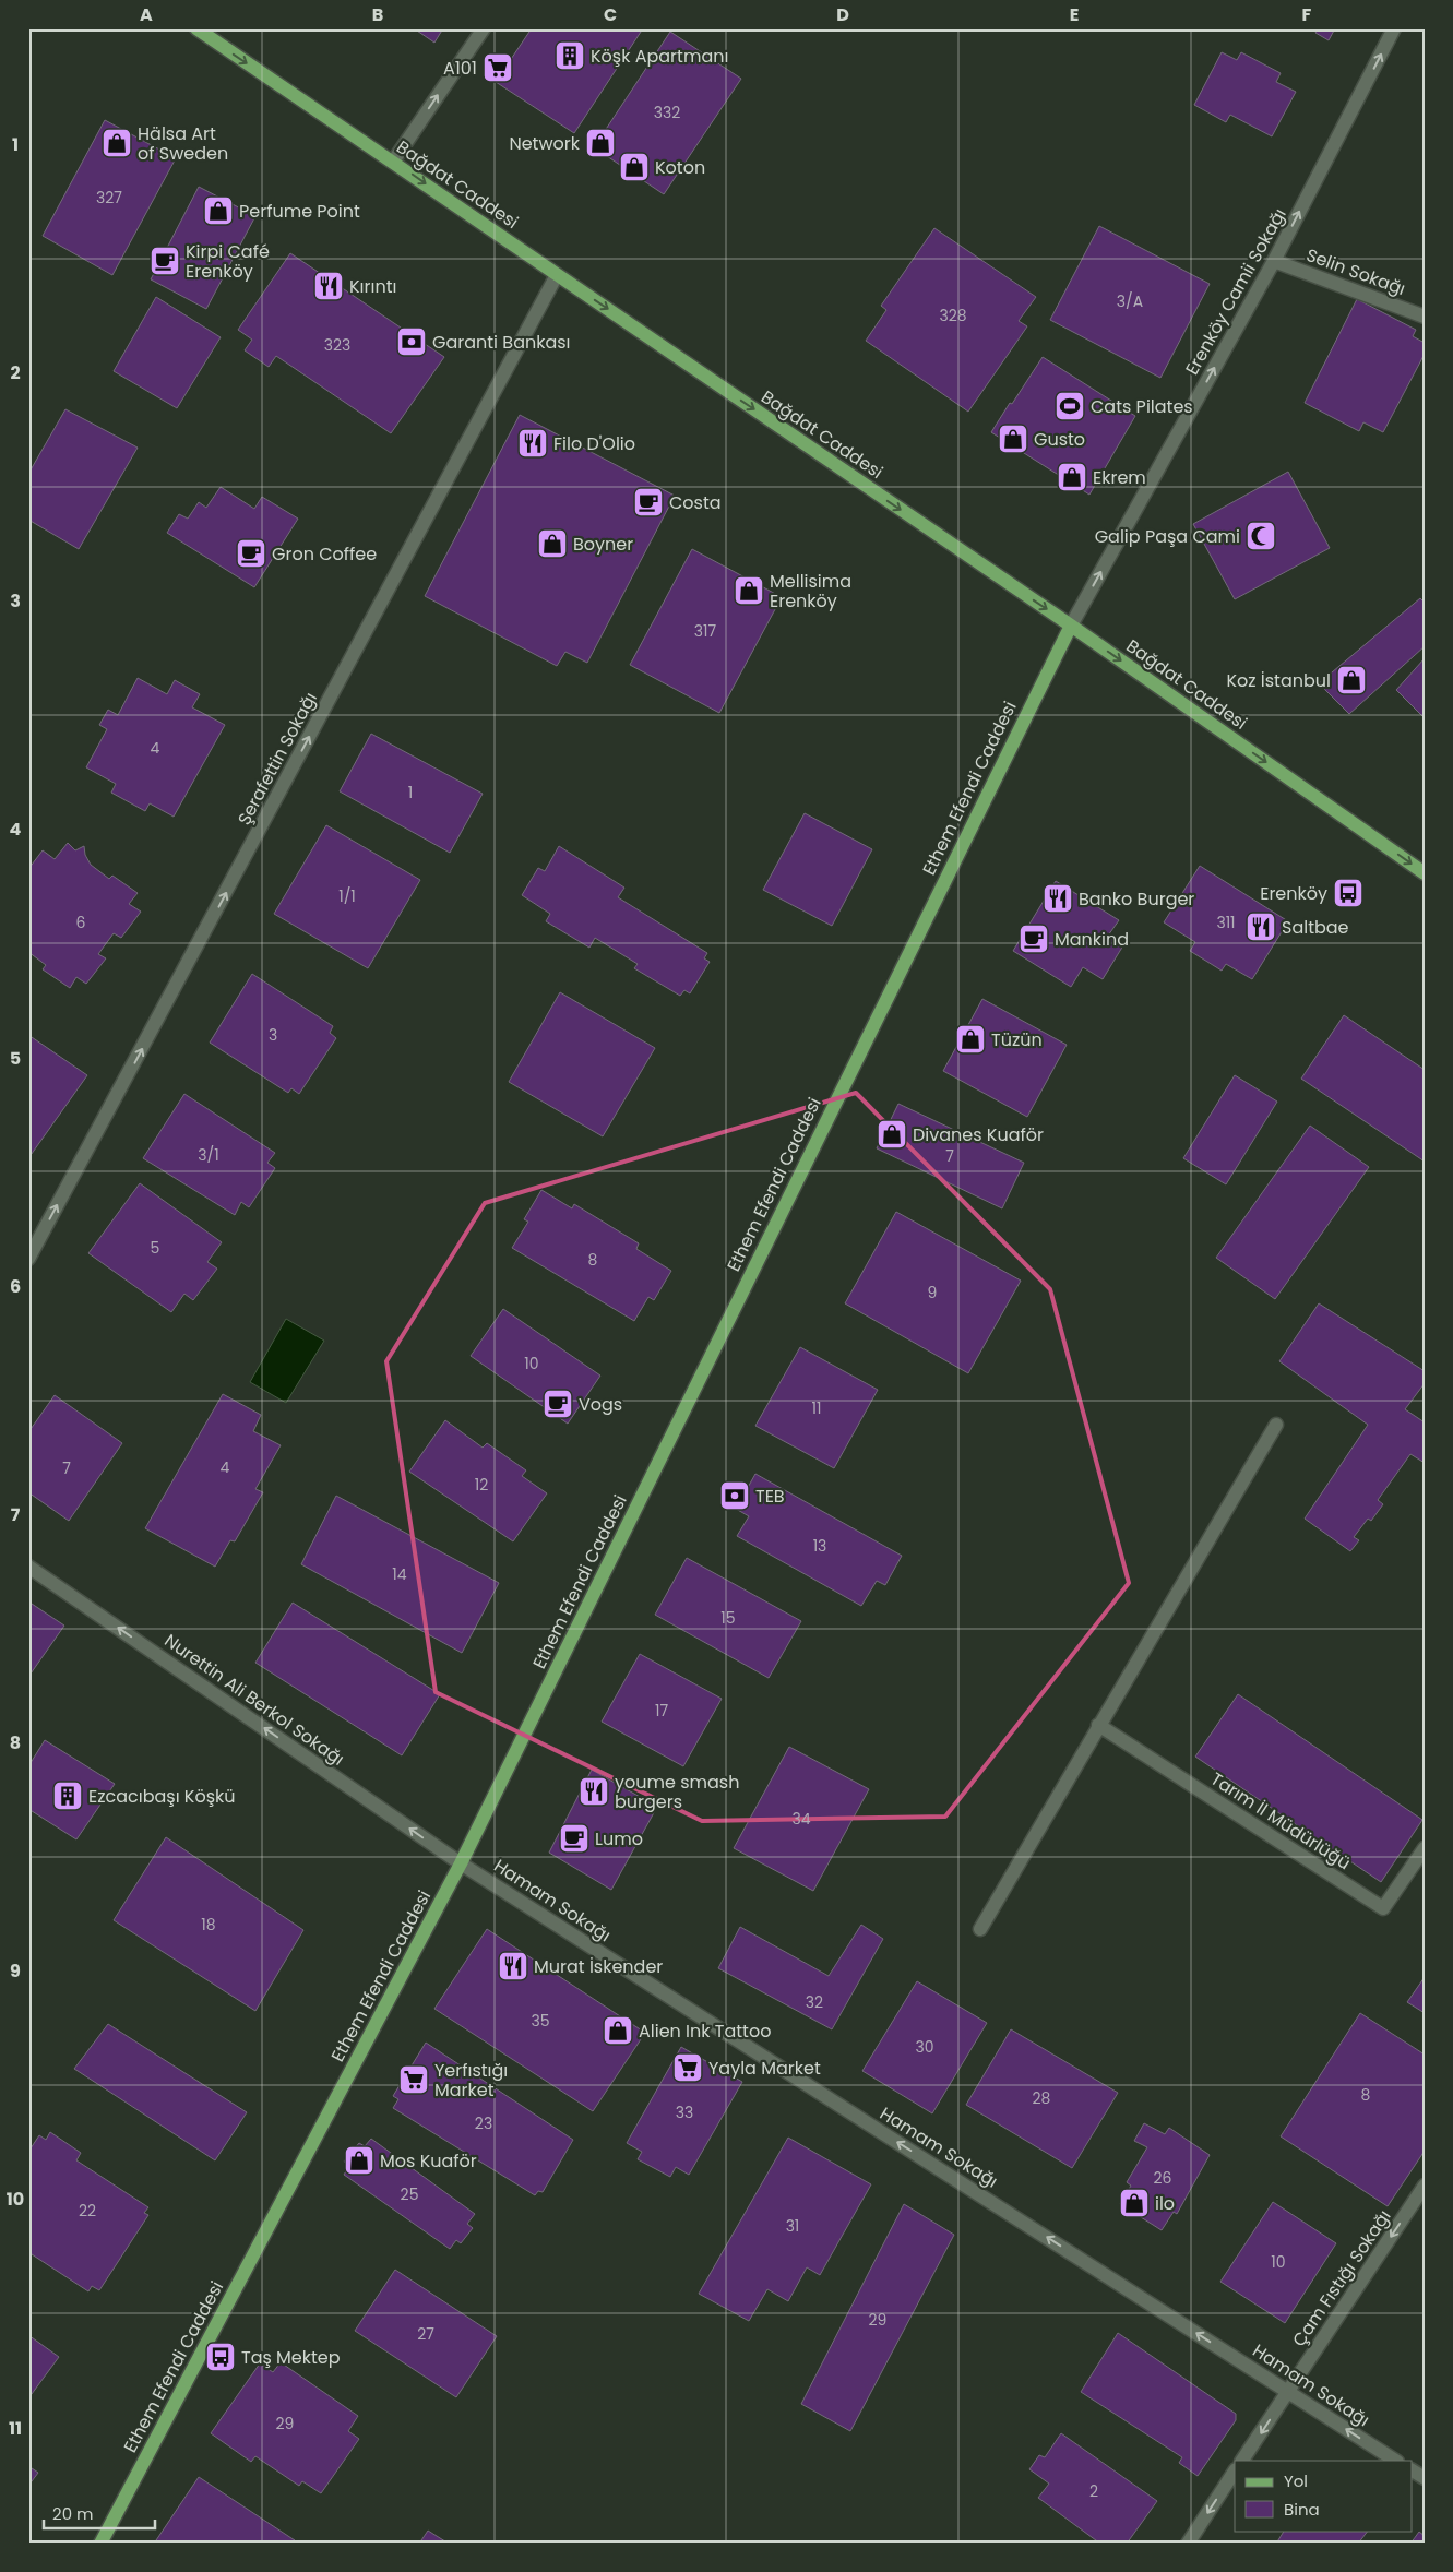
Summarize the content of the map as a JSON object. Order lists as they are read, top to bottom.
{
  "streets": {
    "main road": ["Bağdat Caddesi", "Ethem Efendi Caddesi"],
    "street": [
      "Selin Sokağı",
      "Erenköy Camii Sokağı",
      "Şerafettin Sokağı",
      "Nurettin Ali Berkol Sokağı",
      "Tarım İl Müdürlüğü",
      "Hamam Sokağı",
      "Çam Fıstığı Sokağı"
    ]
  },
  "crossings": [
    ["Bağdat Caddesi", "Erenköy Camii Sokağı"],
    ["Bağdat Caddesi", "Şerafettin Sokağı"],
    ["Bağdat Caddesi", "Ethem Efendi Caddesi"],
    ["Selin Sokağı", "Erenköy Camii Sokağı"],
    ["Erenköy Camii Sokağı", "Ethem Efendi Caddesi"],
    ["Ethem Efendi Caddesi", "Nurettin Ali Berkol Sokağı"],
    ["Ethem Efendi Caddesi", "Hamam Sokağı"],
    ["Nurettin Ali Berkol Sokağı", "Hamam Sokağı"],
    ["Hamam Sokağı", "Çam Fıstığı Sokağı"]
  ],
  "one_way": [
    "Bağdat Caddesi",
    "Erenköy Camii Sokağı",
    "Şerafettin Sokağı",
    "Nurettin Ali Berkol Sokağı",
    "Hamam Sokağı",
    "Çam Fıstığı Sokağı"
  ],
  "places": {
    "building": ["Köşk Apartmanı", "Ezcacıbaşı Köşkü"],
    "supermarket": ["A101", "Yayla Market", "Yerfıstığı Market"],
    "shop": [
      "Hälsa Art of Sweden",
      "Network",
      "Koton",
      "Perfume Point",
      "Gusto",
      "Ekrem",
      "Boyner",
      "Mellisima Erenköy",
      "Koz İstanbul",
      "Tüzün",
      "Divanes Kuaför",
      "Alien Ink Tattoo",
      "Mos Kuaför",
      "ilo"
    ],
    "cafe": [
      "Kirpi Café Erenköy",
      "Costa",
      "Gron Coffee",
      "Mankind",
      "Vogs",
      "Lumo"
    ],
    "restaurant": [
      "Kırıntı",
      "Filo D'Olio",
      "Banko Burger",
      "Saltbae",
      "youme smash burgers",
      "Murat İskender"
    ],
    "bank": ["Garanti Bankası", "TEB"],
    "sports": ["Cats Pilates"],
    "mosque": ["Galip Paşa Cami"],
    "bus stop": ["Erenköy", "Taş Mektep"]
  },
  "house_numbers": [
    "332",
    "327",
    "3/A",
    "328",
    "323",
    "317",
    "4",
    "1",
    "1/1",
    "6",
    "311",
    "3",
    "3/1",
    "7",
    "5",
    "8",
    "9",
    "10",
    "11",
    "4",
    "7",
    "12",
    "13",
    "14",
    "15",
    "17",
    "34",
    "18",
    "32",
    "35",
    "30",
    "8",
    "28",
    "33",
    "23",
    "26",
    "25",
    "22",
    "31",
    "10",
    "29",
    "27",
    "29",
    "2"
  ],
  "legend": ["Yol", "Bina"],
  "scale_bar": "20 m",
  "grid": {
    "columns": [
      "A",
      "B",
      "C",
      "D",
      "E",
      "F"
    ],
    "rows": [
      "1",
      "2",
      "3",
      "4",
      "5",
      "6",
      "7",
      "8",
      "9",
      "10",
      "11"
    ]
  }
}
